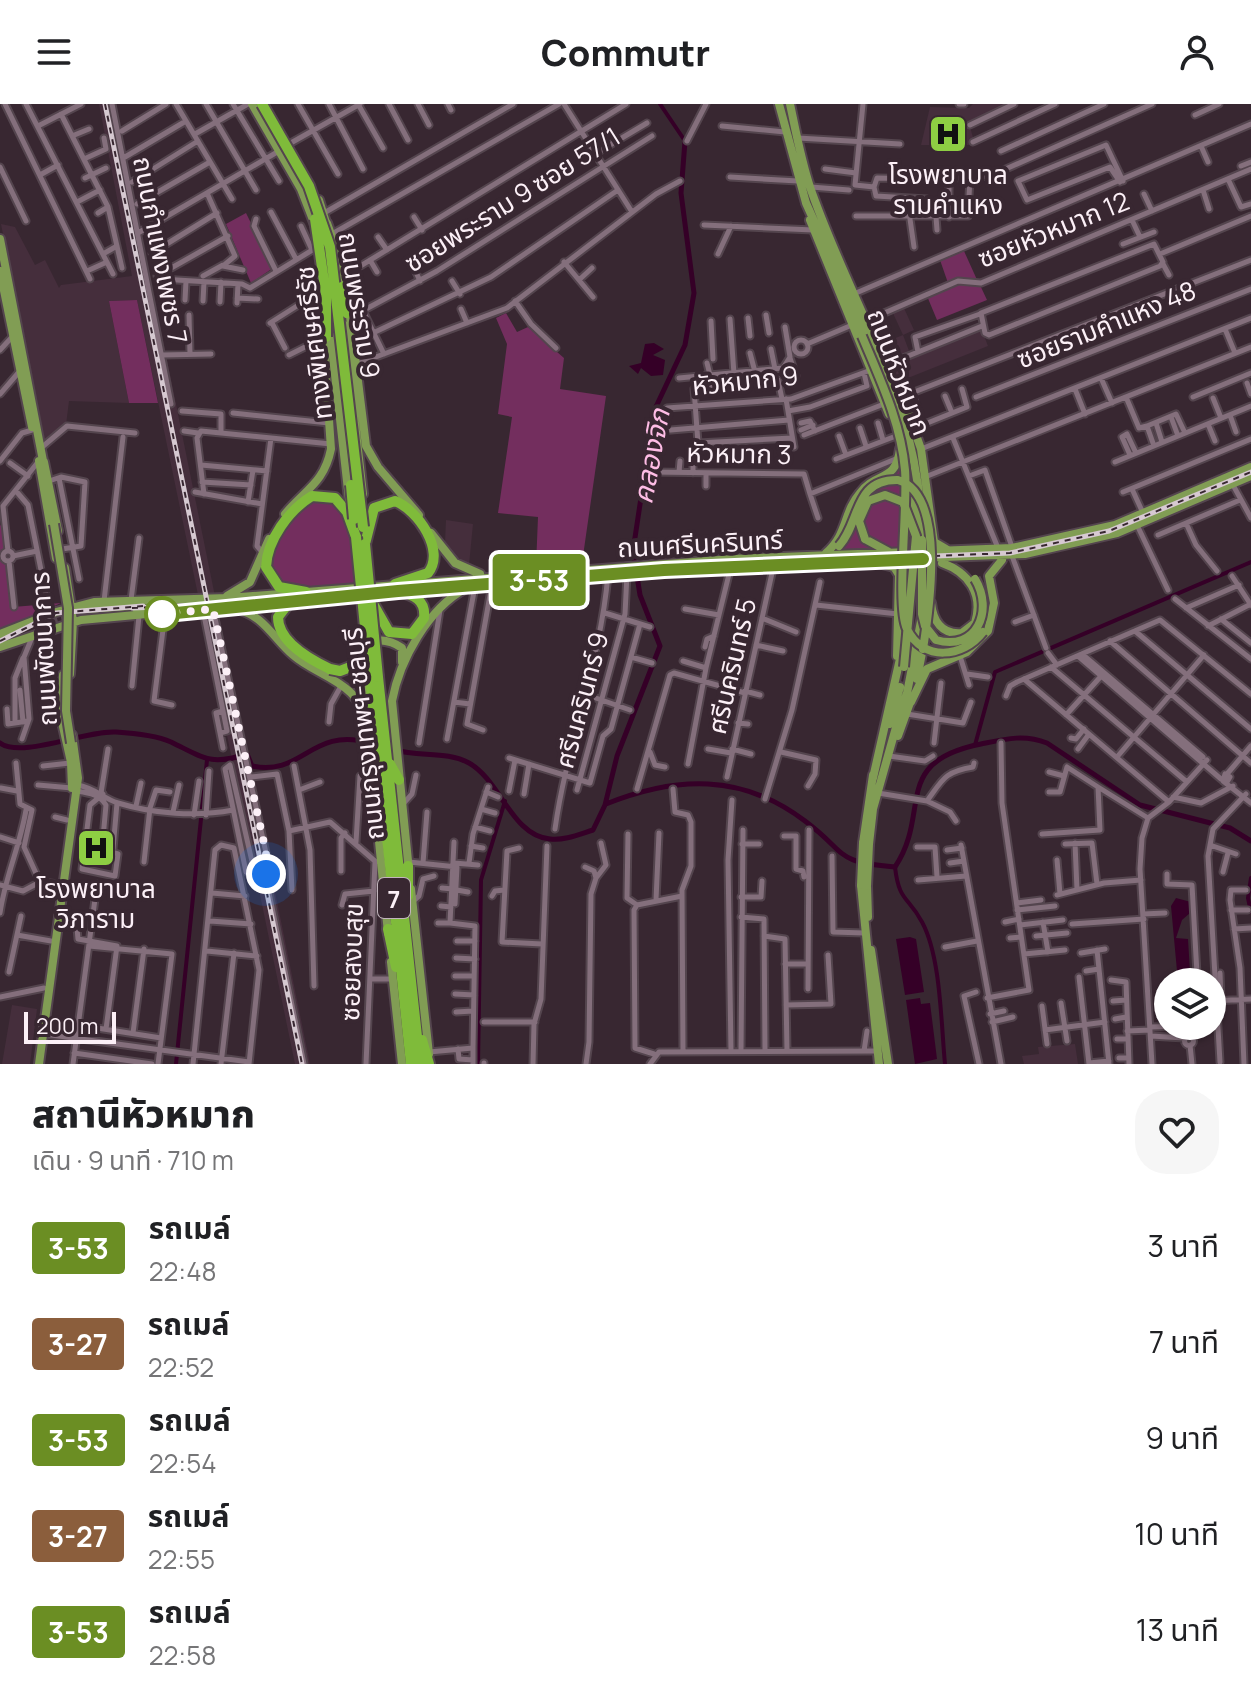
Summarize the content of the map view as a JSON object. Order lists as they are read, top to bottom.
{
  "streets": {
    "highway": ["ทางพิเศษศรีรัช", "ถนนกรุงเทพฯ-ชลบุรี", "7"],
    "main road": [
      "ถนนพระราม 9",
      "ถนนหัวหมาก",
      "ถนนศรีนครินทร์",
      "ถนนพัฒนาการ"
    ],
    "street": [
      "ซอยพระราม 9 ซอย 57/1",
      "ซอยหัวหมาก 12",
      "ถนนกำแพงเพชร 7",
      "ซอยรามคำแหง 48",
      "หัวหมาก 9",
      "หัวหมาก 3",
      "ศรีนครินทร์ 5",
      "ศรีนครินทร์ 9",
      "ซอยสงบสุข"
    ]
  },
  "crossings": [
    ["ซอยพระราม 9 ซอย 57/1", "ถนนพระราม 9"],
    ["ซอยหัวหมาก 12", "ถนนหัวหมาก"],
    ["ถนนพระราม 9", "ทางพิเศษศรีรัช"],
    ["ทางพิเศษศรีรัช", "ถนนกรุงเทพฯ-ชลบุรี"],
    ["ถนนศรีนครินทร์", "ถนนพัฒนาการ"],
    ["ถนนศรีนครินทร์", "ศรีนครินทร์ 5"],
    ["ถนนศรีนครินทร์", "ศรีนครินทร์ 9"]
  ],
  "water": ["คลองจิก"],
  "places": {
    "hospital": ["โรงพยาบาล รามคำแหง", "โรงพยาบาล วิภาราม"]
  },
  "lines": ["bus line 3-53"],
  "scale_bar": "200 m",
  "page": {
    "header": "Commutr",
    "on_map": "3-53",
    "scale": "200 m",
    "heading": ["สถานีหัวหมาก", "เดิน · 9 นาที · 710 m"],
    "list": [
      {
        "mark": "3-53",
        "name": "รถเมล์",
        "note": "22:48",
        "value": "3 นาที"
      },
      {
        "mark": "3-27",
        "name": "รถเมล์",
        "note": "22:52",
        "value": "7 นาที"
      },
      {
        "mark": "3-53",
        "name": "รถเมล์",
        "note": "22:54",
        "value": "9 นาที"
      },
      {
        "mark": "3-27",
        "name": "รถเมล์",
        "note": "22:55",
        "value": "10 นาที"
      },
      {
        "mark": "3-53",
        "name": "รถเมล์",
        "note": "22:58",
        "value": "13 นาที"
      }
    ]
  }
}
